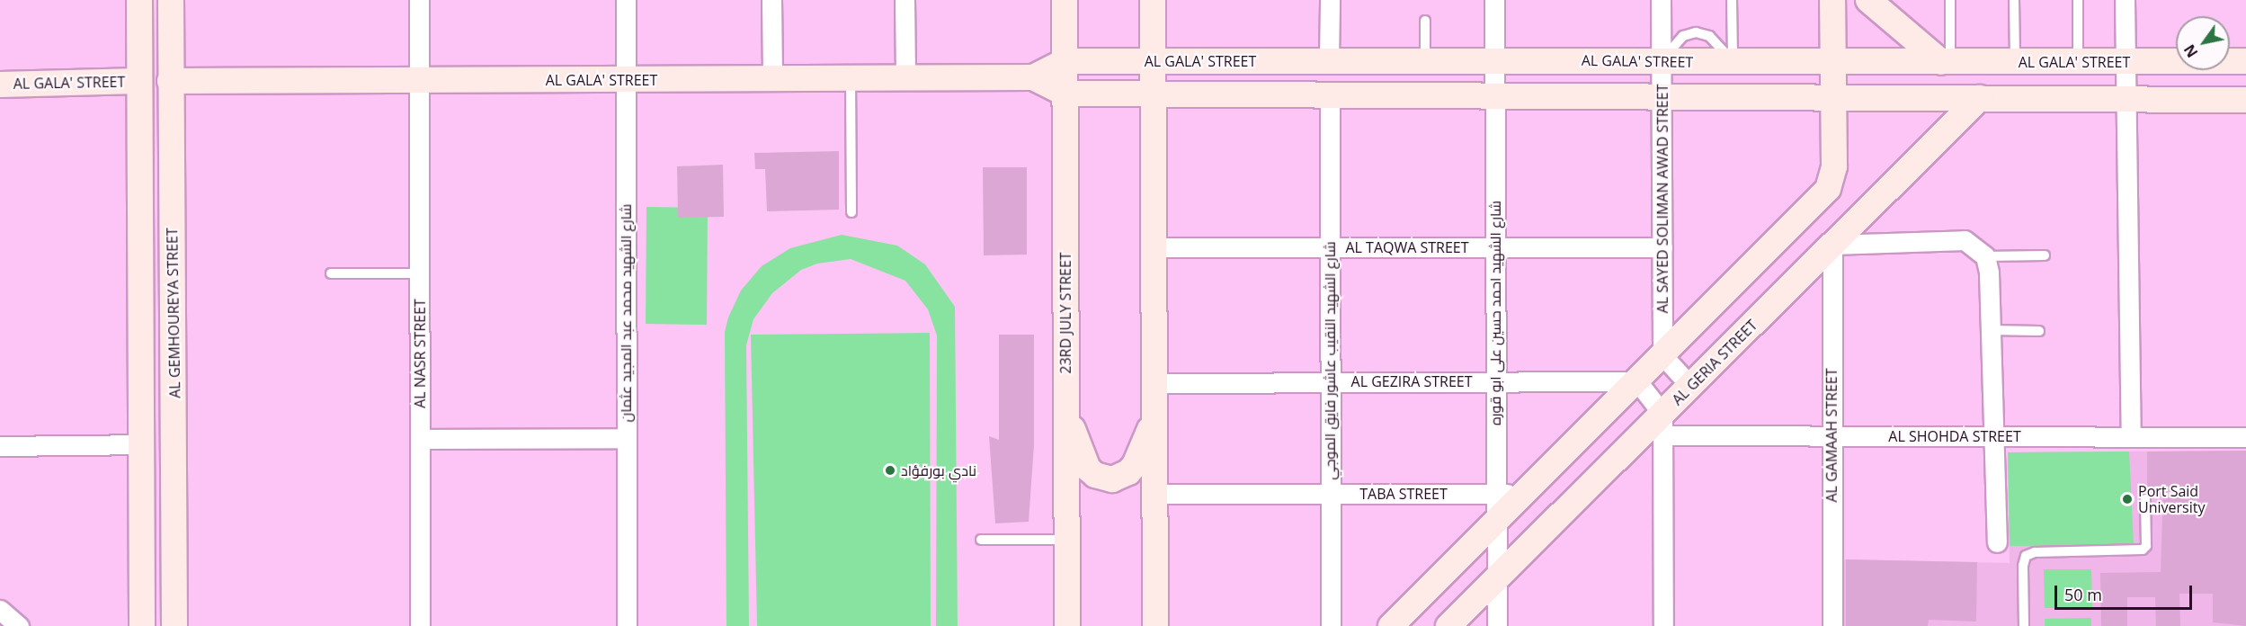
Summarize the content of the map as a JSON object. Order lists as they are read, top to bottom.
{
  "streets": {
    "street": [
      "AL GALA' STREET",
      "AL SAYED SOLIMAN AWAD STREET",
      "AL TAQWA STREET",
      "AL GEMHOUREYA STREET",
      "شارع الشهيد محمد عبد المجيد عثمان",
      "23RD JULY STREET",
      "شارع الشهيد احمد حسين على ابو قوره",
      "AL NASR STREET",
      "شارع الشهيد النقيب عاشور فايق الموجي",
      "AL GERIA STREET",
      "AL GEZIRA STREET",
      "AL GAMAAH STREET",
      "AL SHOHDA STREET",
      "TABA STREET"
    ]
  },
  "crossings": [
    ["AL GALA' STREET", "AL SAYED SOLIMAN AWAD STREET"],
    ["AL GALA' STREET", "AL GEMHOUREYA STREET"],
    ["AL GALA' STREET", "شارع الشهيد محمد عبد المجيد عثمان"],
    ["AL GALA' STREET", "23RD JULY STREET"],
    ["AL GALA' STREET", "شارع الشهيد احمد حسين على ابو قوره"],
    ["AL GALA' STREET", "AL NASR STREET"],
    ["AL GALA' STREET", "شارع الشهيد النقيب عاشور فايق الموجي"],
    ["AL GALA' STREET", "AL GERIA STREET"],
    ["AL SAYED SOLIMAN AWAD STREET", "AL TAQWA STREET"],
    ["AL TAQWA STREET", "شارع الشهيد احمد حسين على ابو قوره"],
    ["AL TAQWA STREET", "شارع الشهيد النقيب عاشور فايق الموجي"],
    ["شارع الشهيد احمد حسين على ابو قوره", "AL GERIA STREET"],
    ["شارع الشهيد احمد حسين على ابو قوره", "AL GEZIRA STREET"],
    ["شارع الشهيد احمد حسين على ابو قوره", "TABA STREET"],
    ["شارع الشهيد النقيب عاشور فايق الموجي", "AL GEZIRA STREET"],
    ["شارع الشهيد النقيب عاشور فايق الموجي", "TABA STREET"],
    ["AL GERIA STREET", "AL GAMAAH STREET"],
    ["AL GERIA STREET", "AL SHOHDA STREET"],
    ["AL GAMAAH STREET", "AL SHOHDA STREET"]
  ],
  "places": ["نادي بورفؤاد", "Port Said University"],
  "scale_bar": "50 m",
  "north": "bottom left"
}
